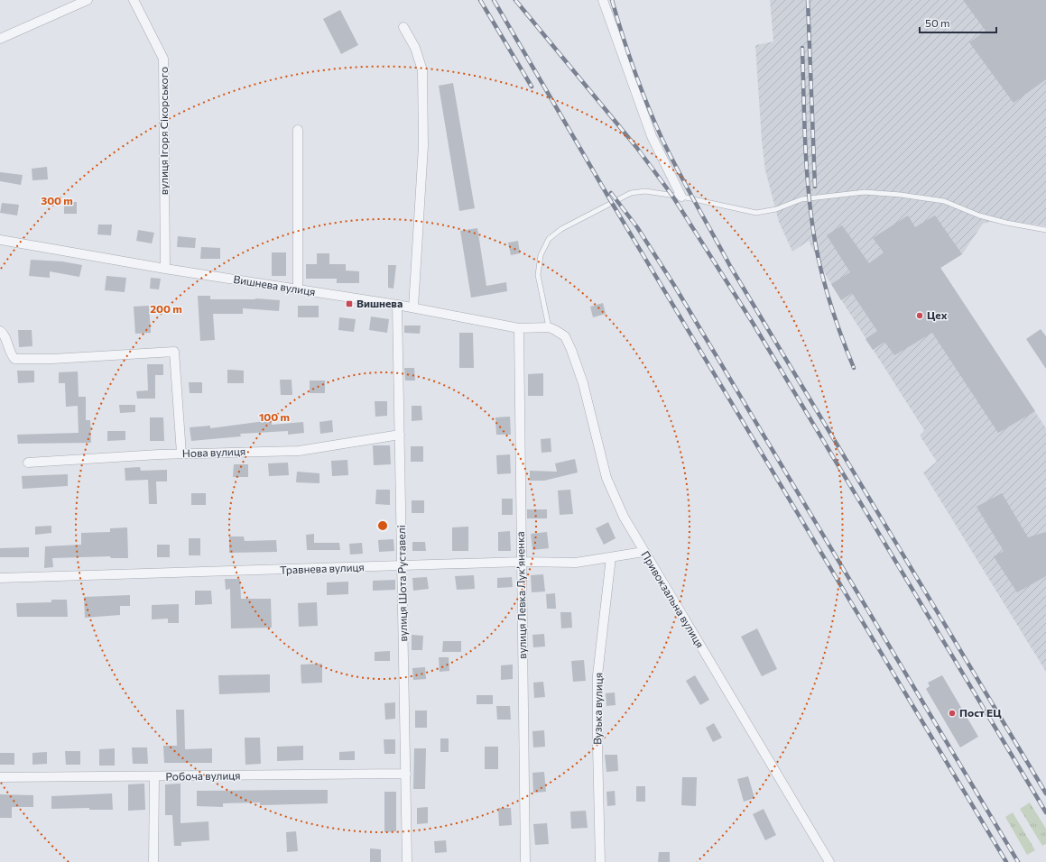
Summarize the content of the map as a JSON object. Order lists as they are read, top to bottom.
{
  "streets": {
    "street": [
      "вулиця Ігоря Сікорського",
      "Вишнева вулиця",
      "Нова вулиця",
      "Травнева вулиця",
      "вулиця Шота Руставелі",
      "вулиця Левка Лукʼяненка",
      "Привокзальна вулиця",
      "Вузька вулиця",
      "Робоча вулиця"
    ]
  },
  "crossings": [
    ["вулиця Ігоря Сікорського", "Вишнева вулиця"],
    ["Вишнева вулиця", "вулиця Шота Руставелі"],
    ["Вишнева вулиця", "вулиця Левка Лукʼяненка"],
    ["Вишнева вулиця", "Привокзальна вулиця"],
    ["Нова вулиця", "вулиця Шота Руставелі"],
    ["Травнева вулиця", "вулиця Шота Руставелі"],
    ["Травнева вулиця", "вулиця Левка Лукʼяненка"],
    ["Травнева вулиця", "Привокзальна вулиця"],
    ["Травнева вулиця", "Вузька вулиця"],
    ["вулиця Шота Руставелі", "Робоча вулиця"]
  ],
  "places": {
    "transit": ["Вишнева"],
    "other": ["Цех", "Пост ЕЦ"]
  },
  "scale_bar": "50 m",
  "rings": ["300 m", "200 m", "100 m"]
}
